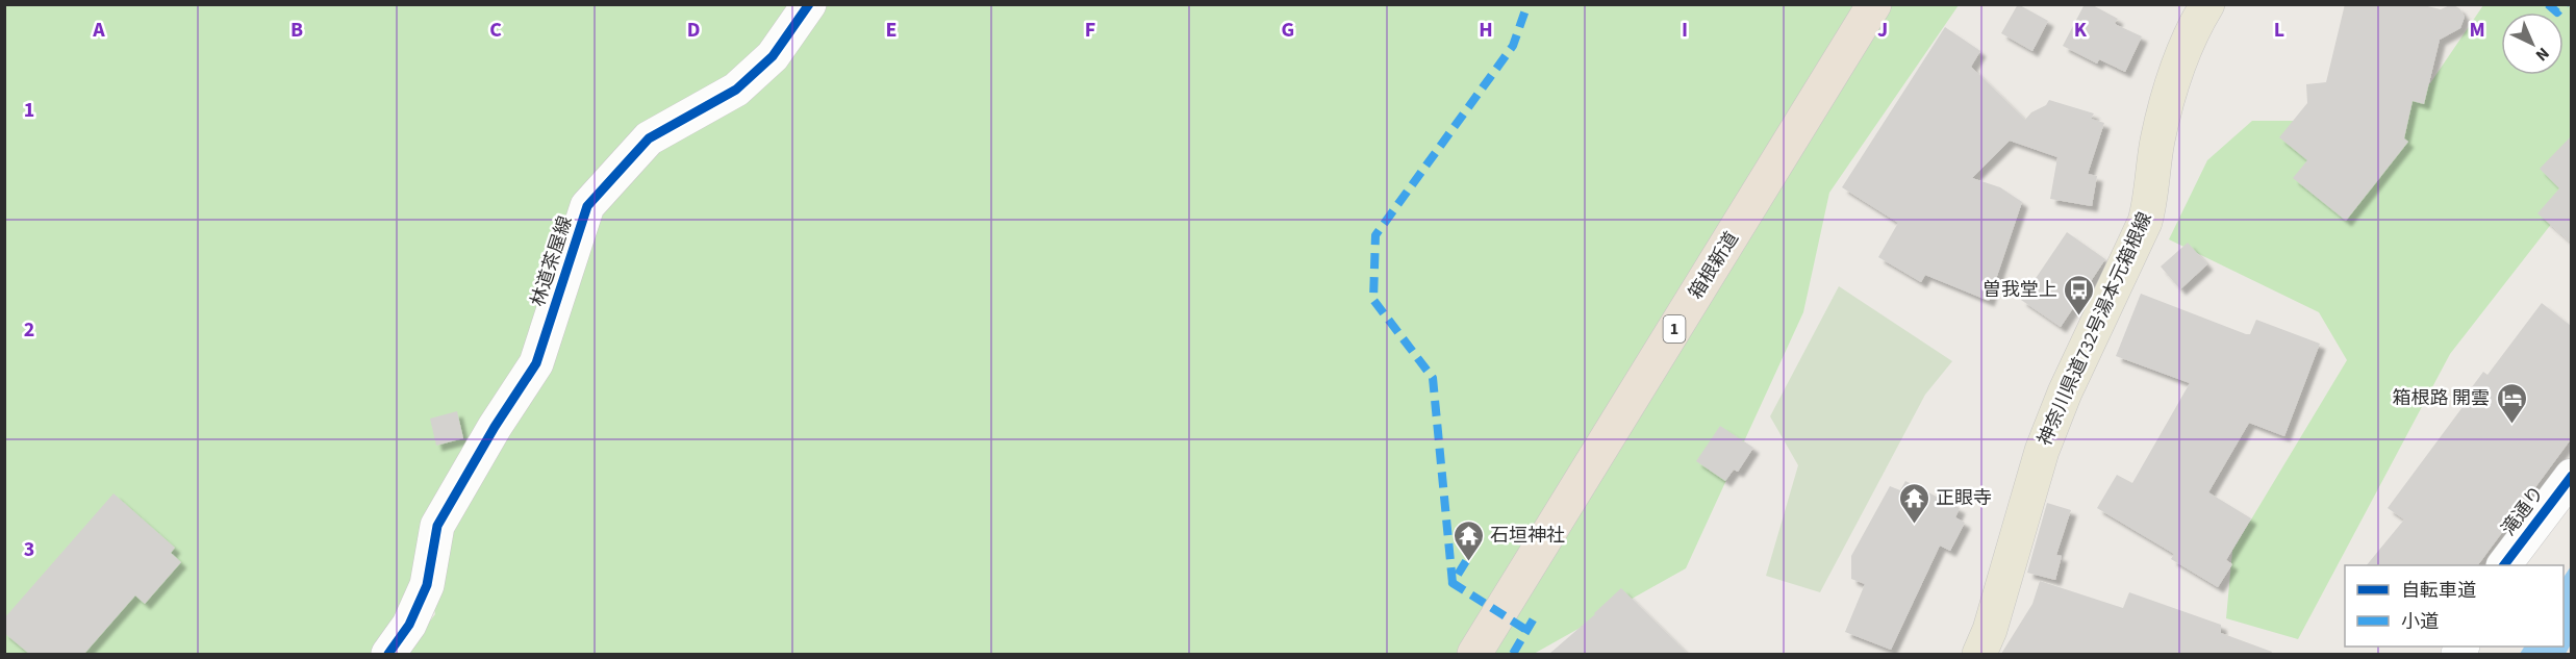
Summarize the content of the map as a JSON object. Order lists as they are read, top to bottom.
{
  "streets": {
    "highway": ["箱根新道", "1"],
    "main road": ["神奈川県道732号湯本元箱根線"],
    "street": ["林道茶屋線", "滝通り"]
  },
  "places": {
    "bus stop": ["曽我堂上"],
    "hotel": ["箱根路 開雲"],
    "temple": ["正眼寺", "石垣神社"]
  },
  "legend": ["自転車道", "小道"],
  "north": "bottom right",
  "grid": {
    "columns": [
      "A",
      "B",
      "C",
      "D",
      "E",
      "F",
      "G",
      "H",
      "I",
      "J",
      "K",
      "L",
      "M"
    ],
    "rows": ["1", "2", "3"]
  }
}
